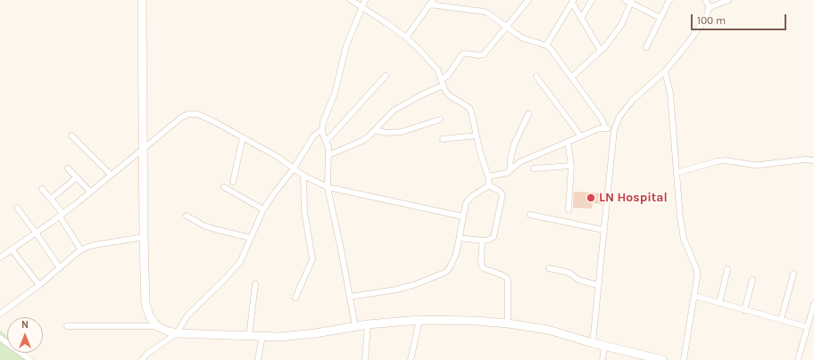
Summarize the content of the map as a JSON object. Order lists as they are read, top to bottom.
{
  "places": ["LN Hospital"],
  "scale_bar": "100 m",
  "north": "top"
}
